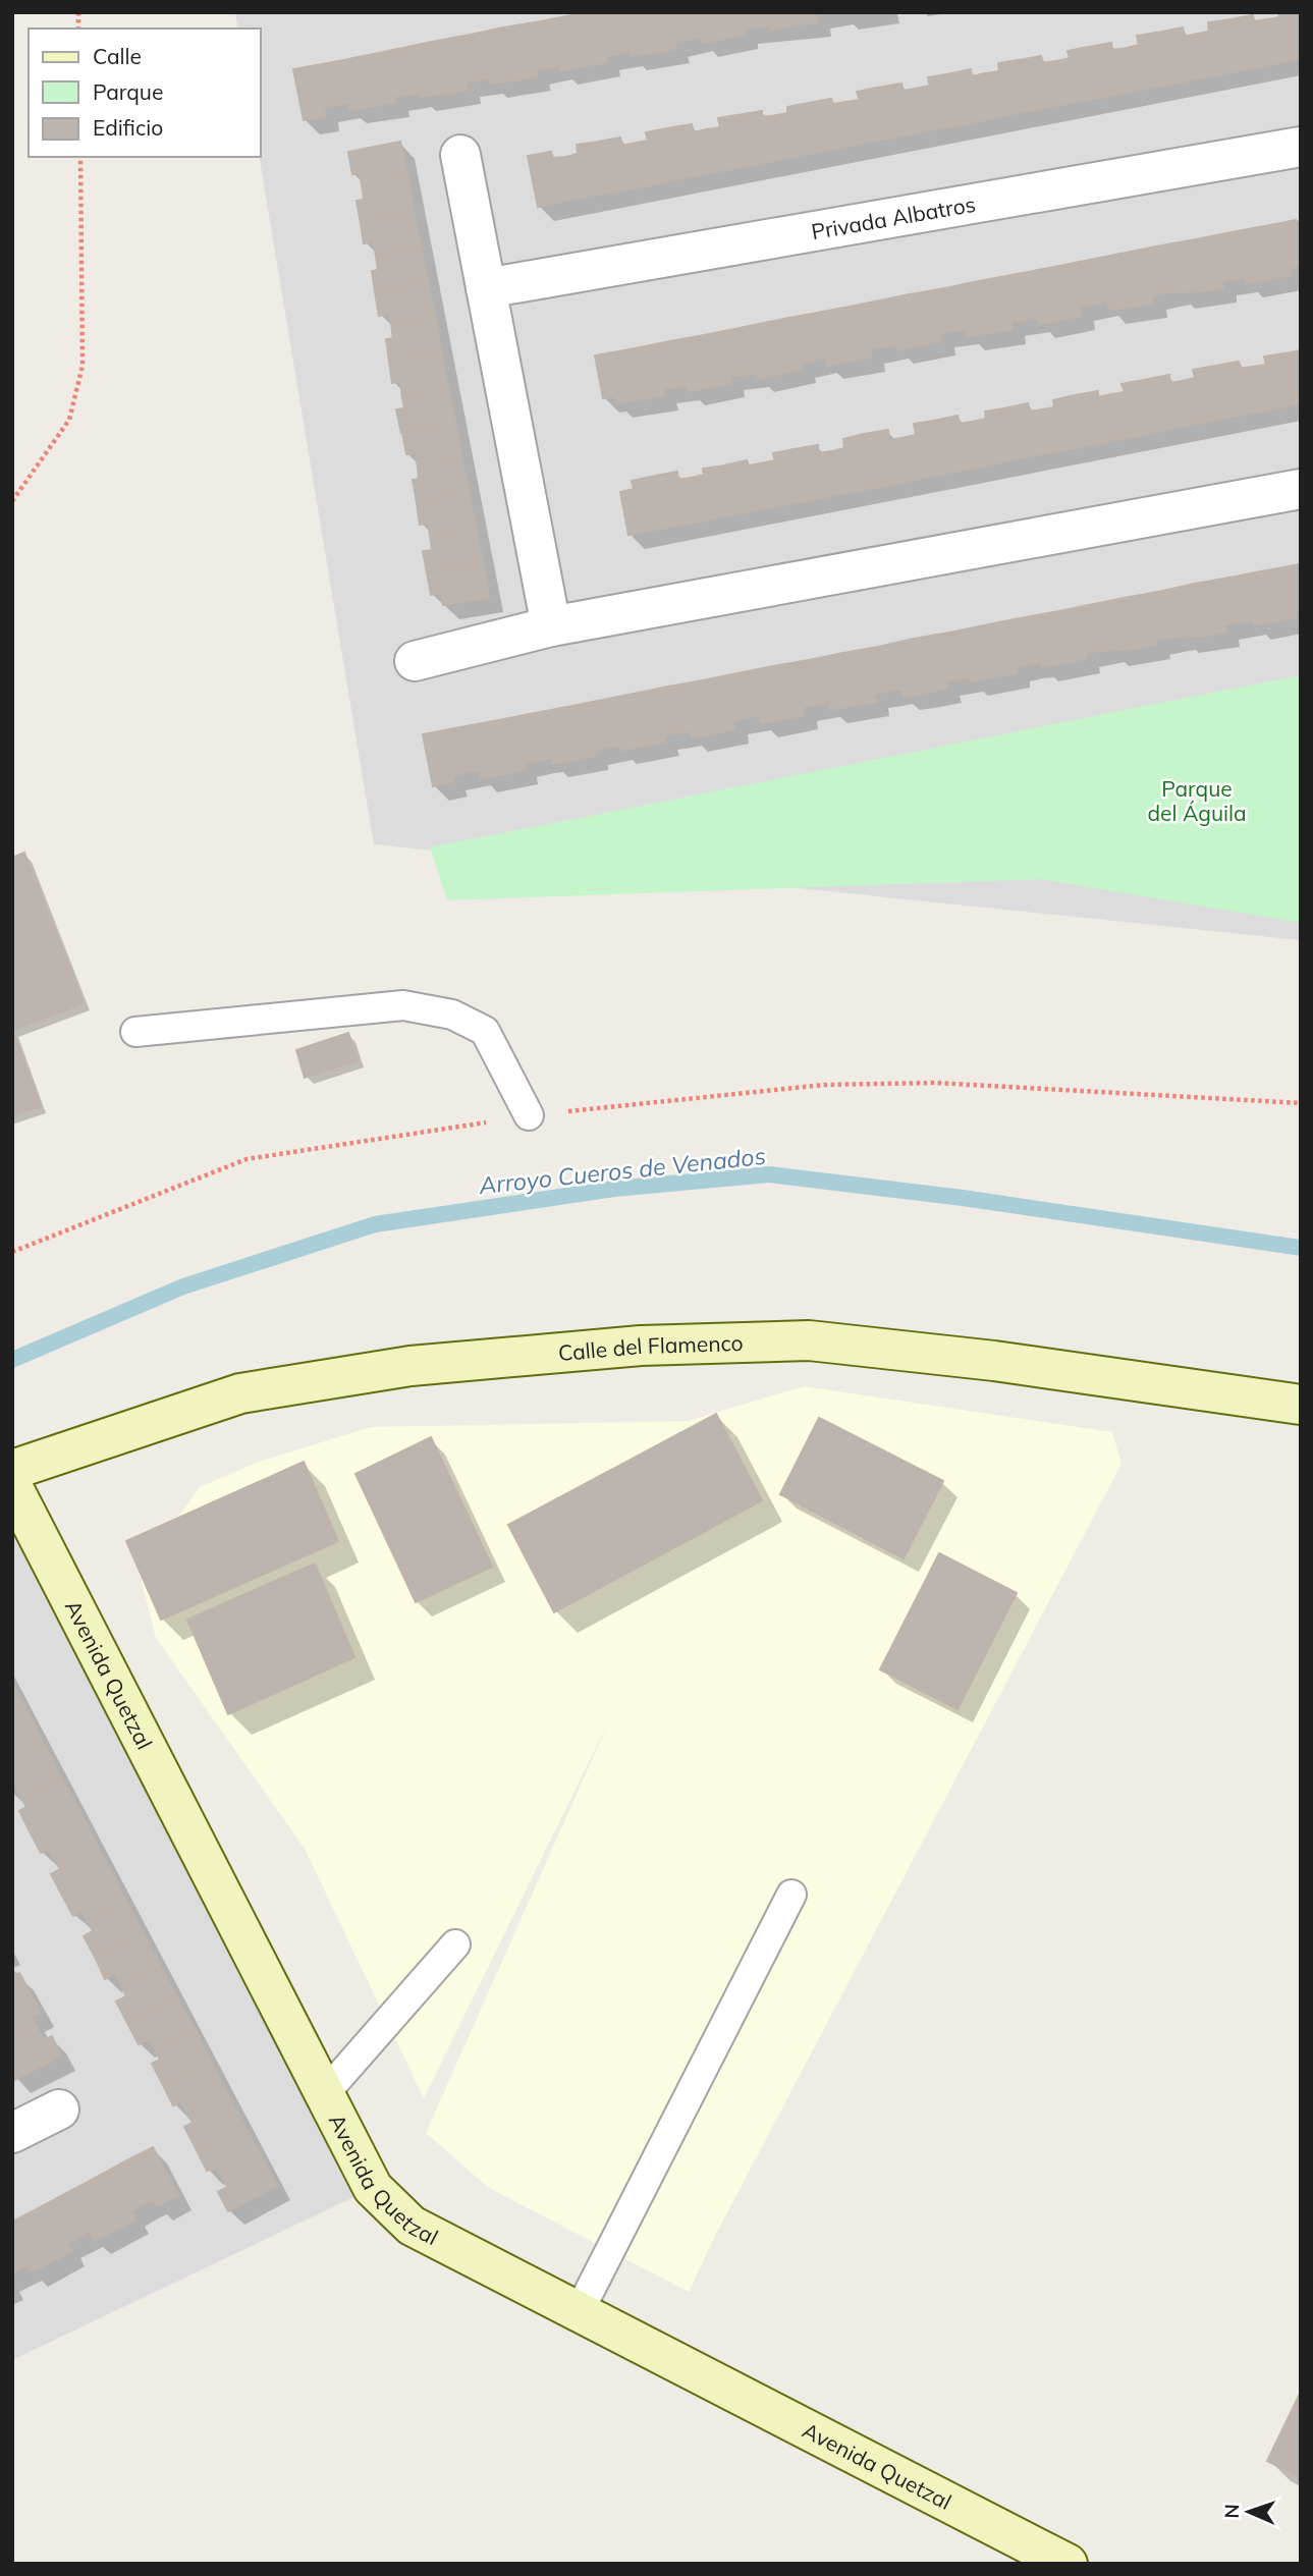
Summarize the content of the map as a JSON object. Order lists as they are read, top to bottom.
{
  "streets": {
    "street": ["Privada Albatros", "Calle del Flamenco", "Avenida Quetzal"]
  },
  "water": ["Arroyo Cueros de Venados"],
  "parks": ["Parque del Águila"],
  "legend": ["Calle", "Parque", "Edificio"],
  "north": "left"
}
